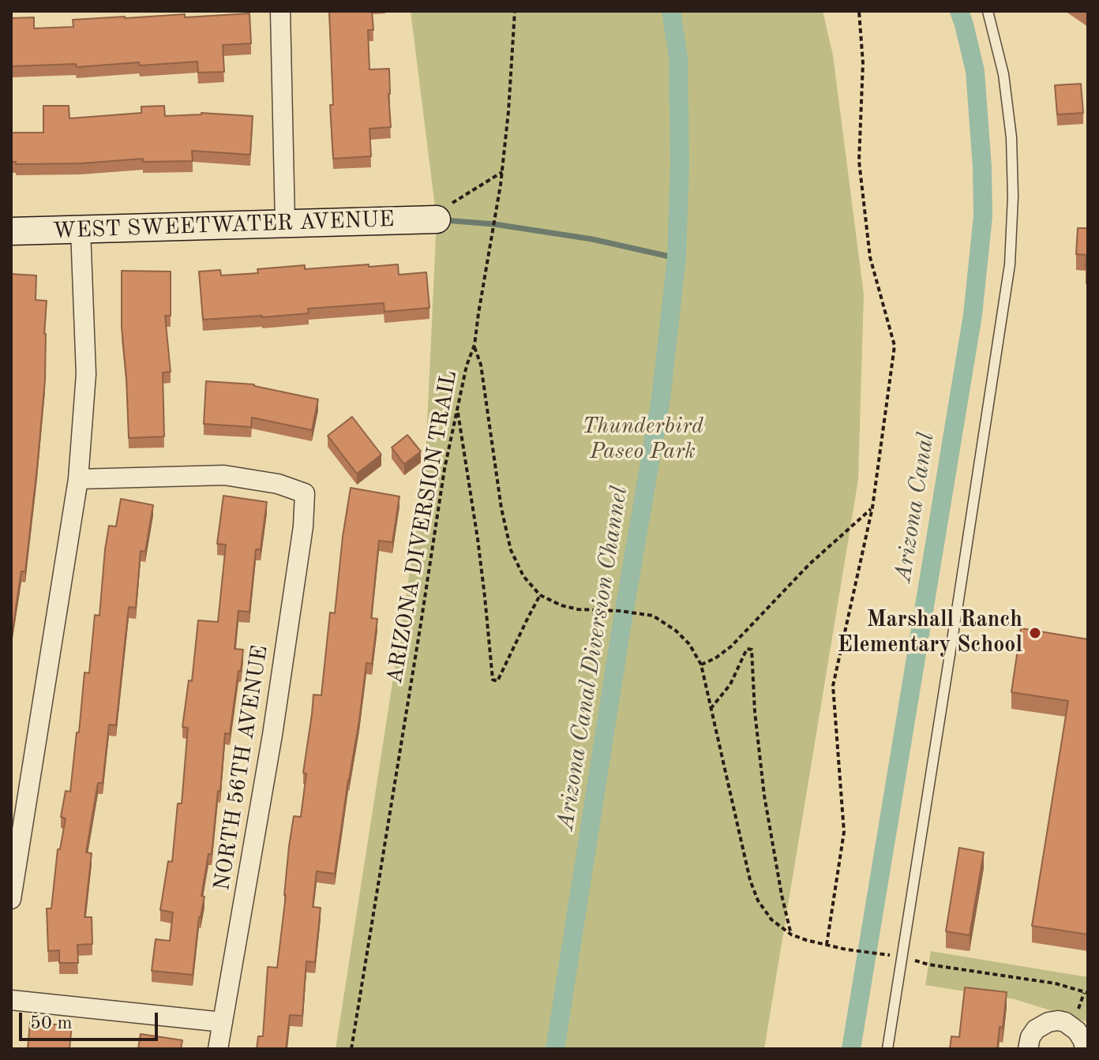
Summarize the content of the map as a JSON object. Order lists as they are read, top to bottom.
{
  "streets": {
    "street": ["WEST SWEETWATER AVENUE", "NORTH 56TH AVENUE"],
    "path": ["ARIZONA DIVERSION TRAIL"]
  },
  "water": ["Arizona Canal", "Arizona Canal Diversion Channel"],
  "parks": ["Thunderbird Paseo Park"],
  "places": ["Marshall Ranch Elementary School"],
  "scale_bar": "50 m"
}
